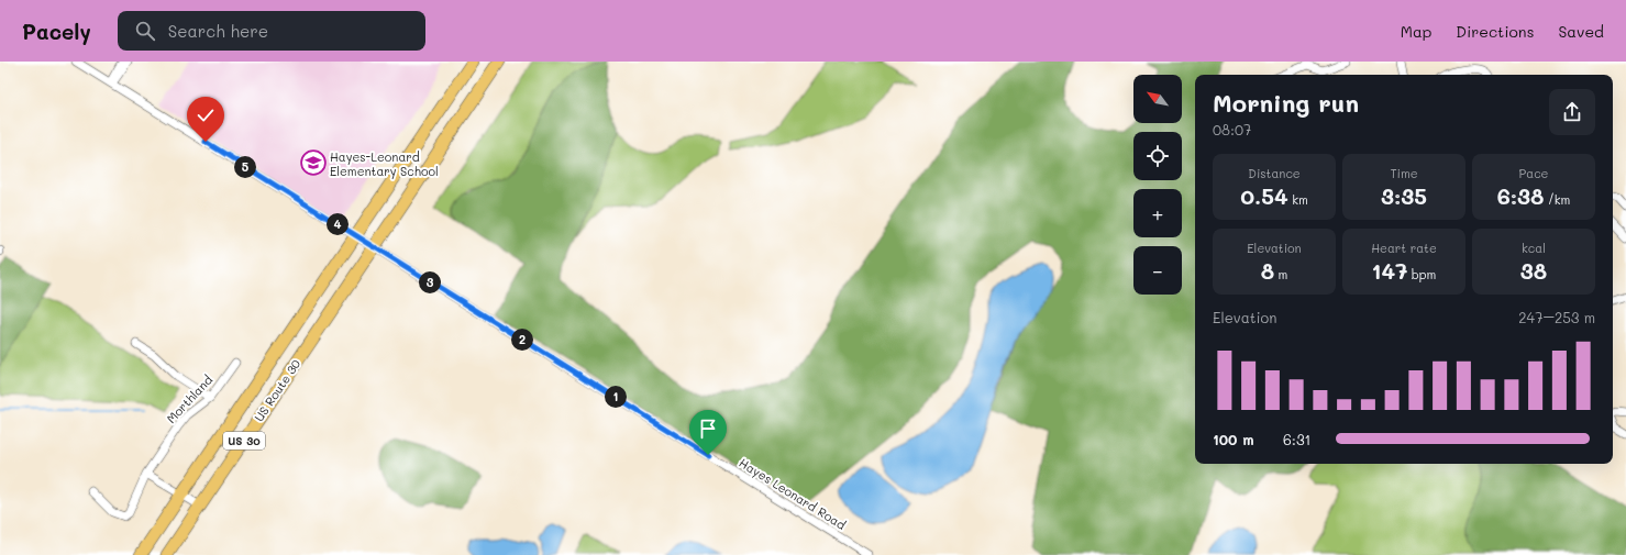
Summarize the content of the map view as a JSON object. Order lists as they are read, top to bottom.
{
  "streets": {
    "highway": ["US Route 30", "US 30"],
    "street": ["Morthland", "Hayes Leonard Road"]
  },
  "crossings": [
    ["US Route 30", "US 30"],
    ["US Route 30", "Hayes Leonard Road"],
    ["US 30", "Hayes Leonard Road"]
  ],
  "places": {
    "school or university": ["Hayes-Leonard Elementary School"]
  },
  "north": "top left",
  "page": {
    "header": "Pacely",
    "search": "Search here",
    "nav": ["Map", "Directions", "Saved"],
    "map_buttons": ["+", "−"],
    "heading": ["Morning run", "08:07"],
    "stats": [
      ["Distance", "0.54 km"],
      ["Time", "3:35"],
      ["Pace", "6:38 /km"],
      ["Elevation", "8 m"],
      ["Heart rate", "147 bpm"],
      ["kcal", "38"]
    ],
    "pins": [
      "5",
      "4",
      "3",
      "2",
      "1"
    ],
    "chart": ["Elevation", "247–253 m"],
    "list": [
      {
        "name": "100 m",
        "note": "6:31"
      }
    ]
  }
}
